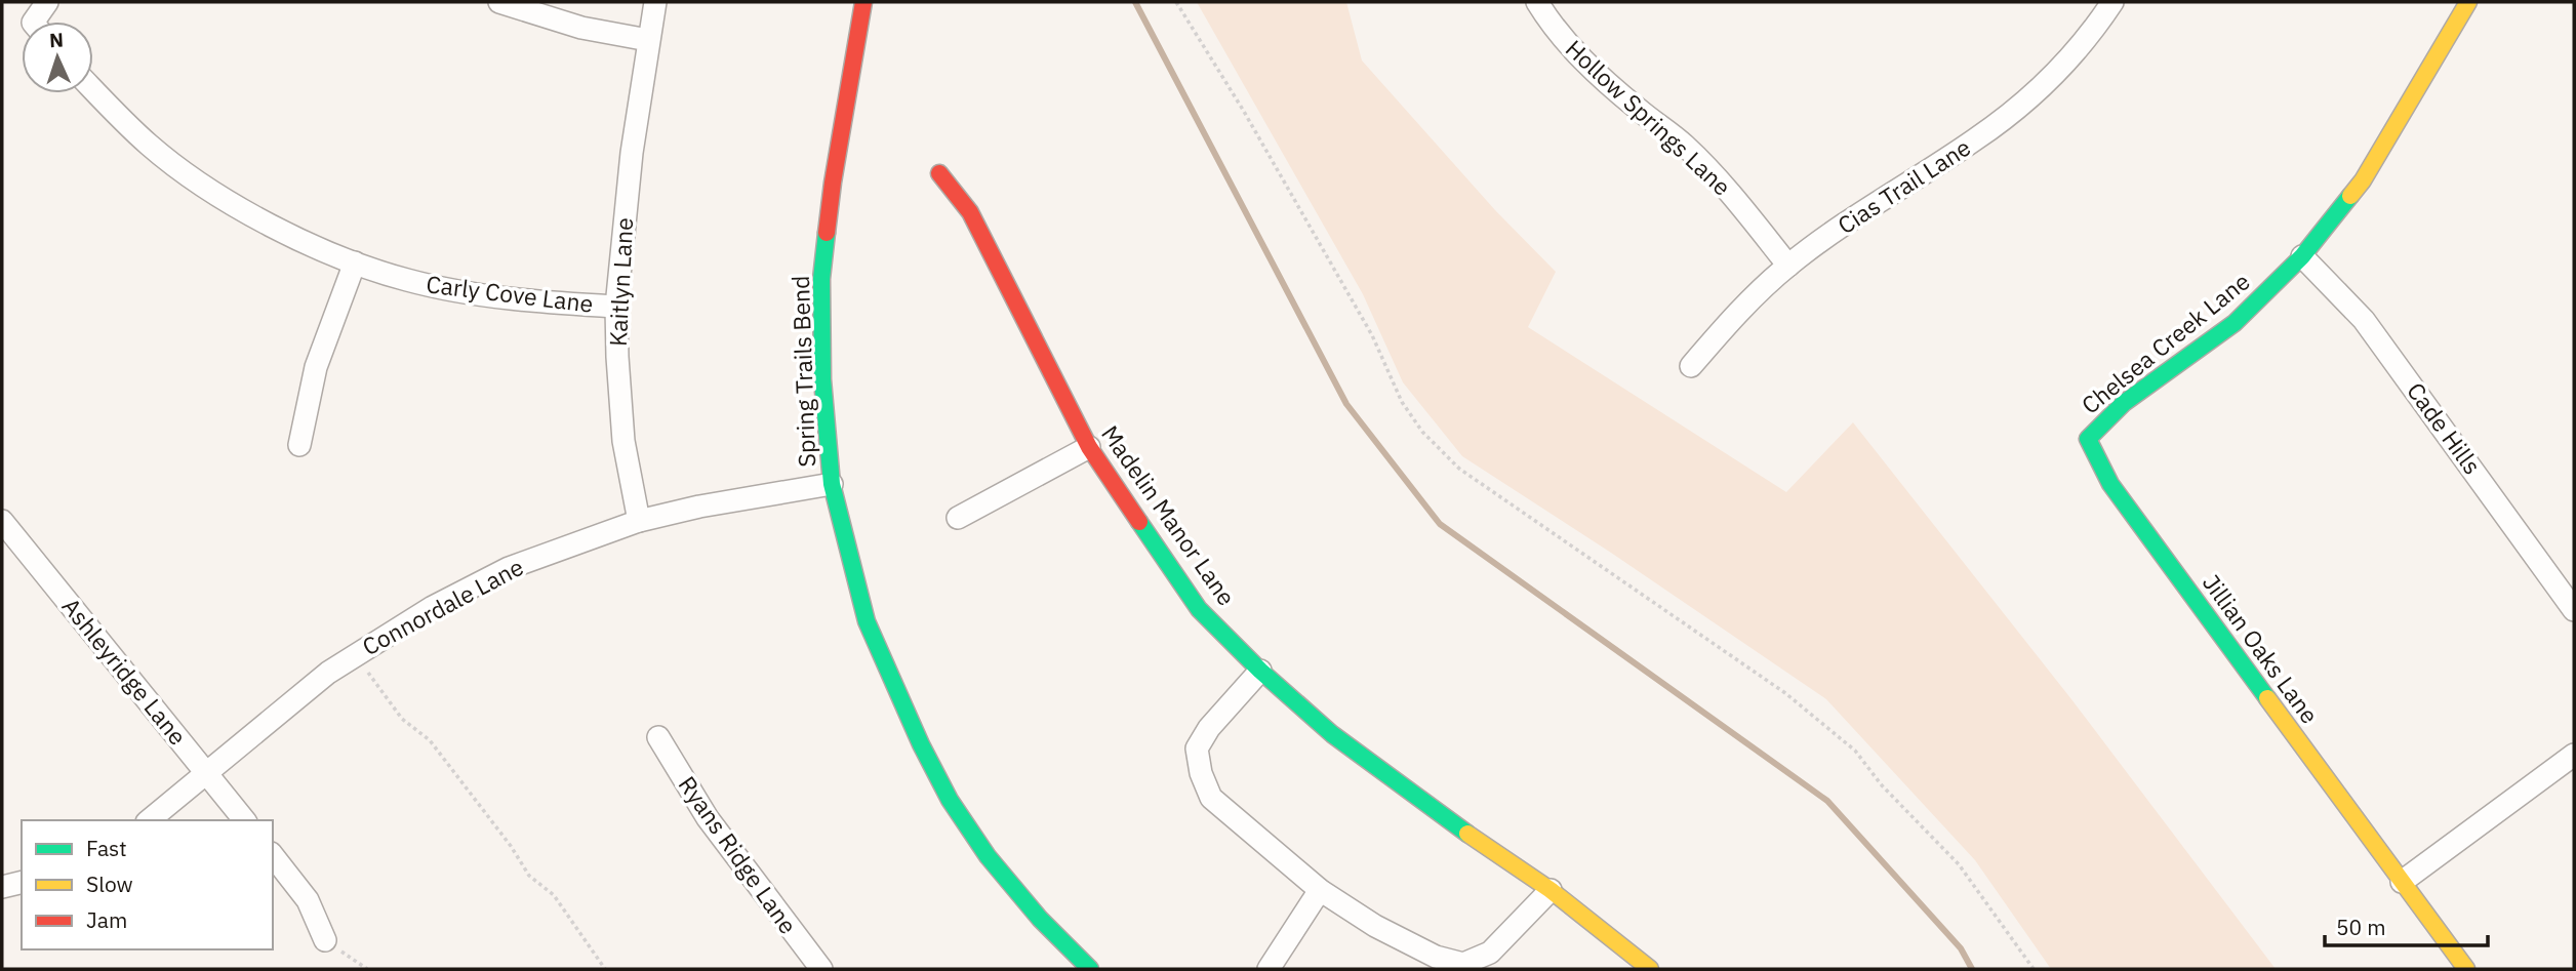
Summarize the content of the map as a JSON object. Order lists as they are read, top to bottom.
{
  "streets": {
    "street": [
      "Hollow Springs Lane",
      "Cias Trail Lane",
      "Kaitlyn Lane",
      "Carly Cove Lane",
      "Chelsea Creek Lane",
      "Spring Trails Bend",
      "Cade Hills",
      "Madelin Manor Lane",
      "Connordale Lane",
      "Jillian Oaks Lane",
      "Ashleyridge Lane",
      "Ryans Ridge Lane"
    ]
  },
  "crossings": [
    ["Hollow Springs Lane", "Cias Trail Lane"],
    ["Kaitlyn Lane", "Carly Cove Lane"],
    ["Kaitlyn Lane", "Connordale Lane"],
    ["Chelsea Creek Lane", "Cade Hills"],
    ["Chelsea Creek Lane", "Jillian Oaks Lane"],
    ["Spring Trails Bend", "Connordale Lane"],
    ["Connordale Lane", "Ashleyridge Lane"]
  ],
  "legend": ["Fast", "Slow", "Jam"],
  "scale_bar": "50 m",
  "north": "top"
}
